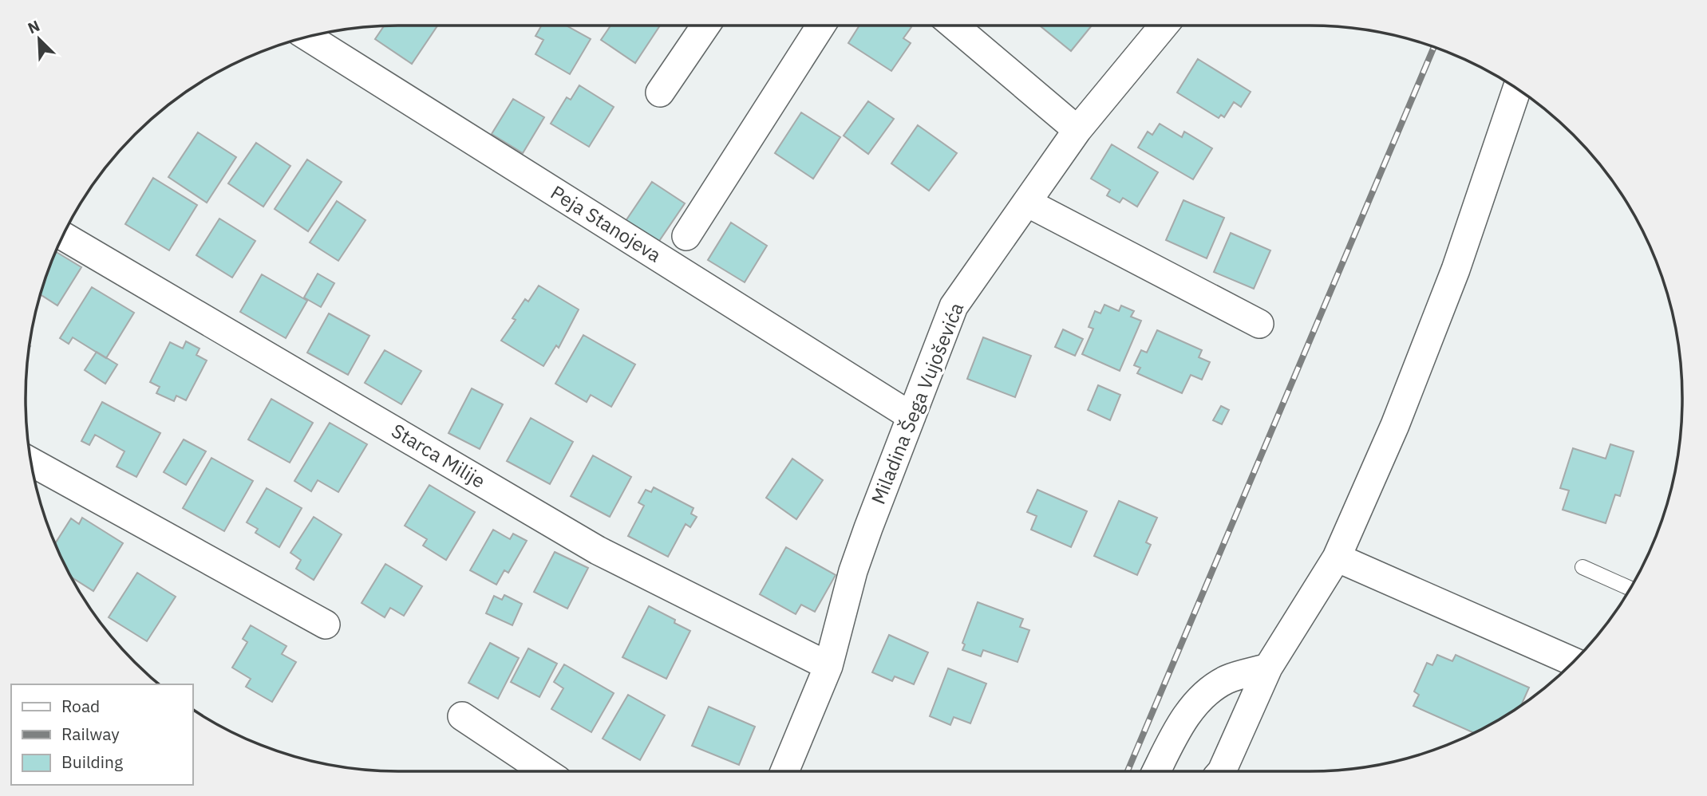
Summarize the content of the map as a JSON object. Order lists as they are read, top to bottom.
{
  "streets": {
    "street": ["Peja Stanojeva", "Miladina Šega Vujoševića", "Starca Milije"]
  },
  "crossings": [
    ["Peja Stanojeva", "Miladina Šega Vujoševića"],
    ["Miladina Šega Vujoševića", "Starca Milije"]
  ],
  "legend": ["Road", "Railway", "Building"],
  "north": "top left"
}
